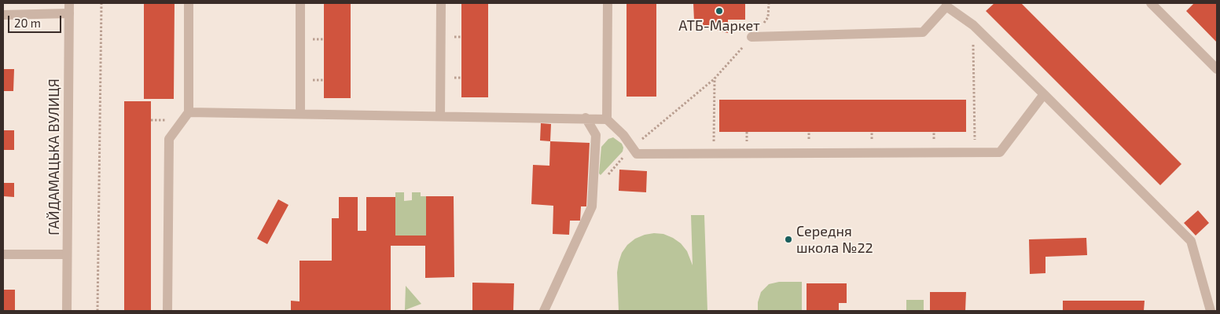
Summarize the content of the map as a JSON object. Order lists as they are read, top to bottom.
{
  "streets": {
    "street": ["ГАЙДАМАЦЬКА ВУЛИЦЯ"]
  },
  "places": ["АТБ-Маркет", "Середня школа №22"],
  "scale_bar": "20 m"
}
